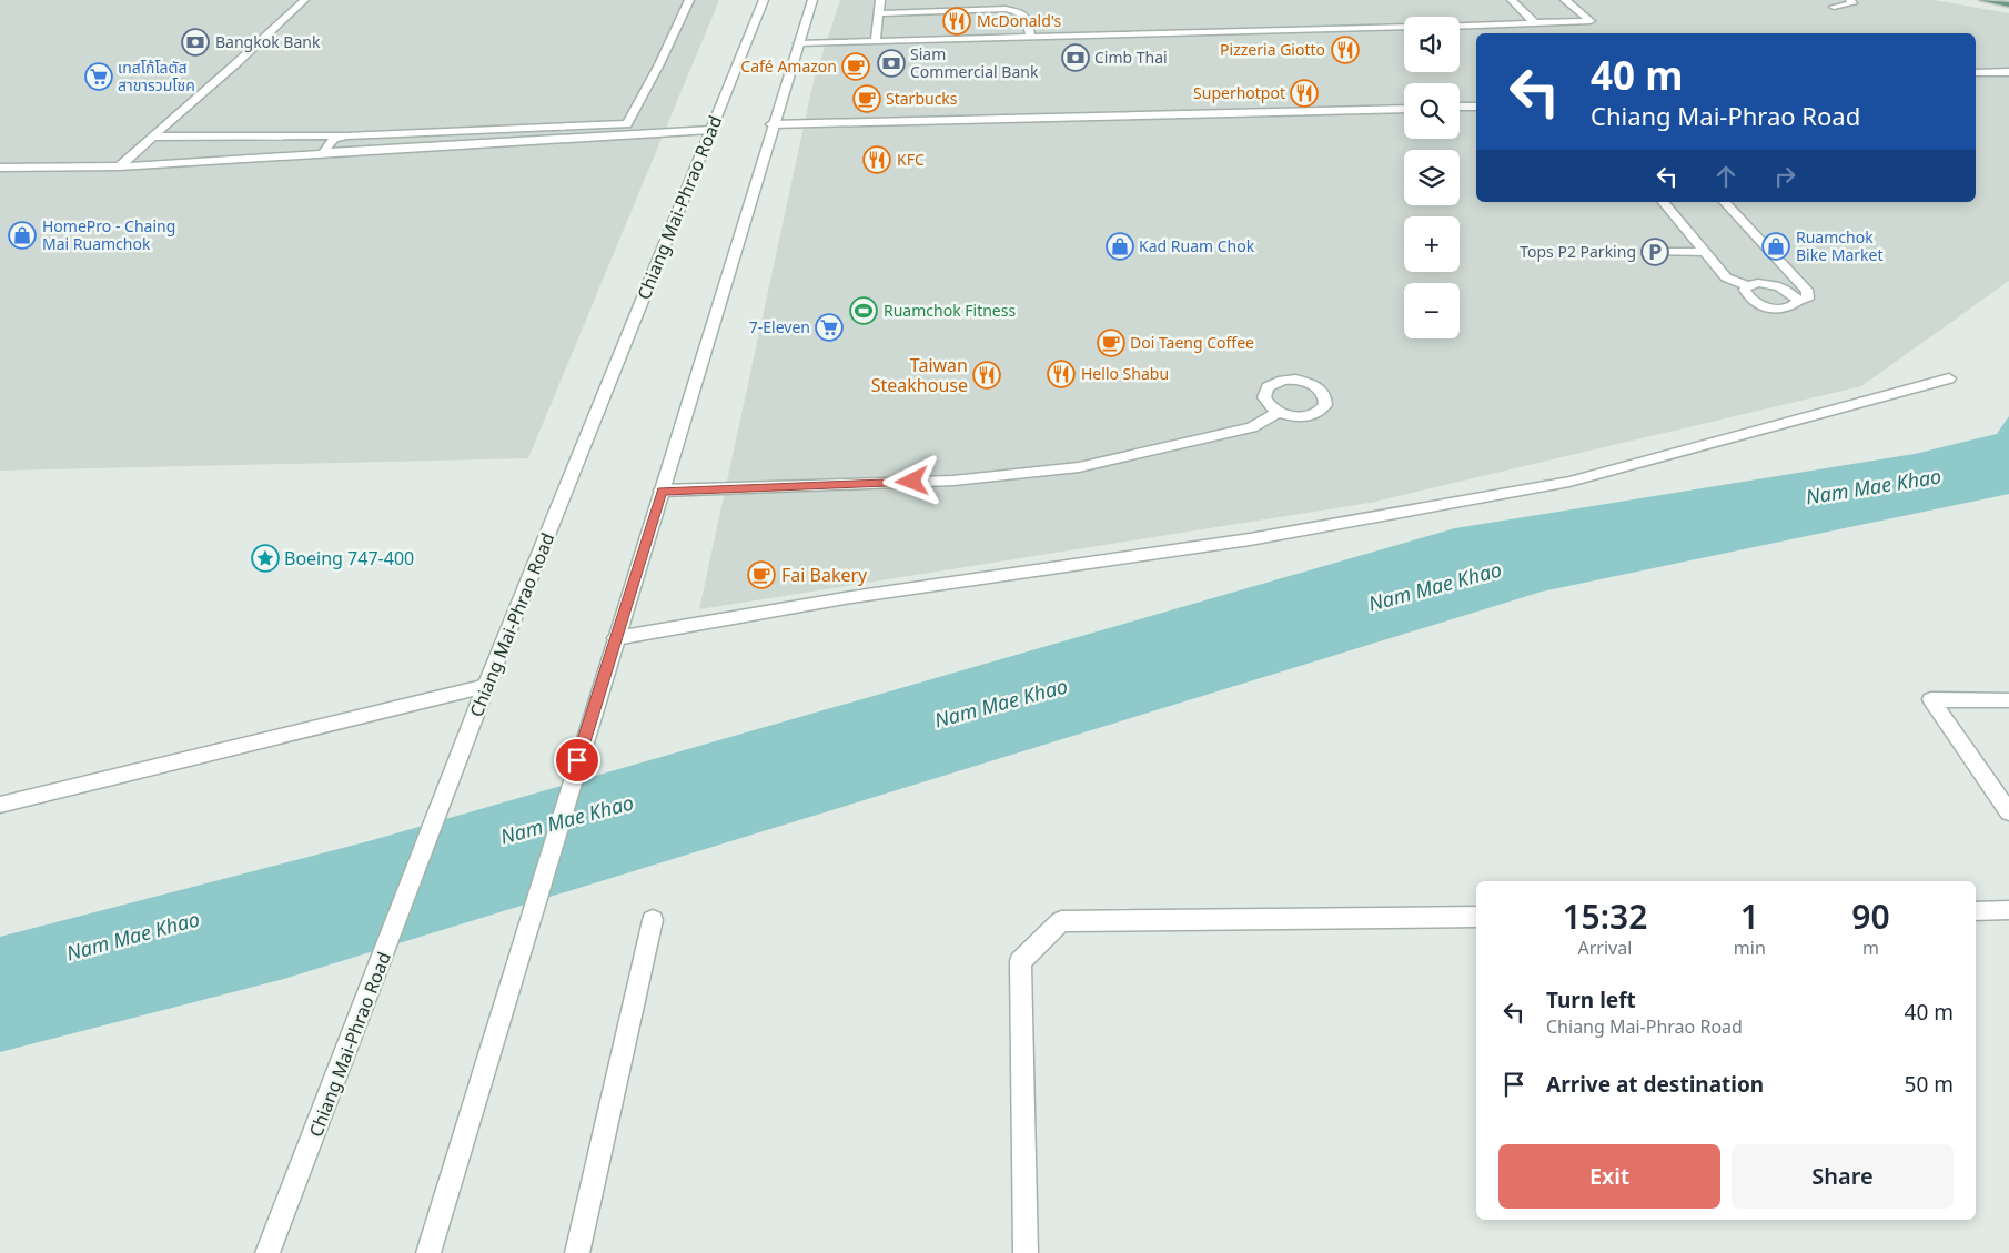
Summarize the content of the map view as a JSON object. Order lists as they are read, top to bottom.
{
  "streets": {
    "main road": ["Chiang Mai-Phrao Road"]
  },
  "water": ["Nam Mae Khao"],
  "places": {
    "restaurant": [
      "McDonald's",
      "Pizzeria Giotto",
      "Superhotpot",
      "KFC",
      "Hello Shabu",
      "Taiwan Steakhouse"
    ],
    "bank": ["Bangkok Bank", "Cimb Thai", "Siam Commercial Bank"],
    "cafe": [
      "Café Amazon",
      "Starbucks",
      "Doi Taeng Coffee",
      "Fai Bakery"
    ],
    "supermarket": ["เทสโก้โลตัส สาขารวมโชค", "7-Eleven"],
    "shop": ["HomePro - Chaing Mai Ruamchok", "Kad Ruam Chok", "Ruamchok Bike Market"],
    "parking": ["Tops P2 Parking"],
    "sports": ["Ruamchok Fitness"],
    "place": ["Boeing 747-400"]
  },
  "page": {
    "map_buttons": ["+", "−"],
    "turn": ["40 m", "Chiang Mai-Phrao Road"],
    "eta": [
      "15:32",
      "Arrival",
      "1",
      "min",
      "90",
      "m"
    ],
    "list": [
      {
        "name": "Turn left",
        "note": "Chiang Mai-Phrao Road",
        "value": "40 m"
      },
      {
        "name": "Arrive at destination",
        "value": "50 m"
      }
    ],
    "buttons": ["Exit", "Share"]
  }
}
